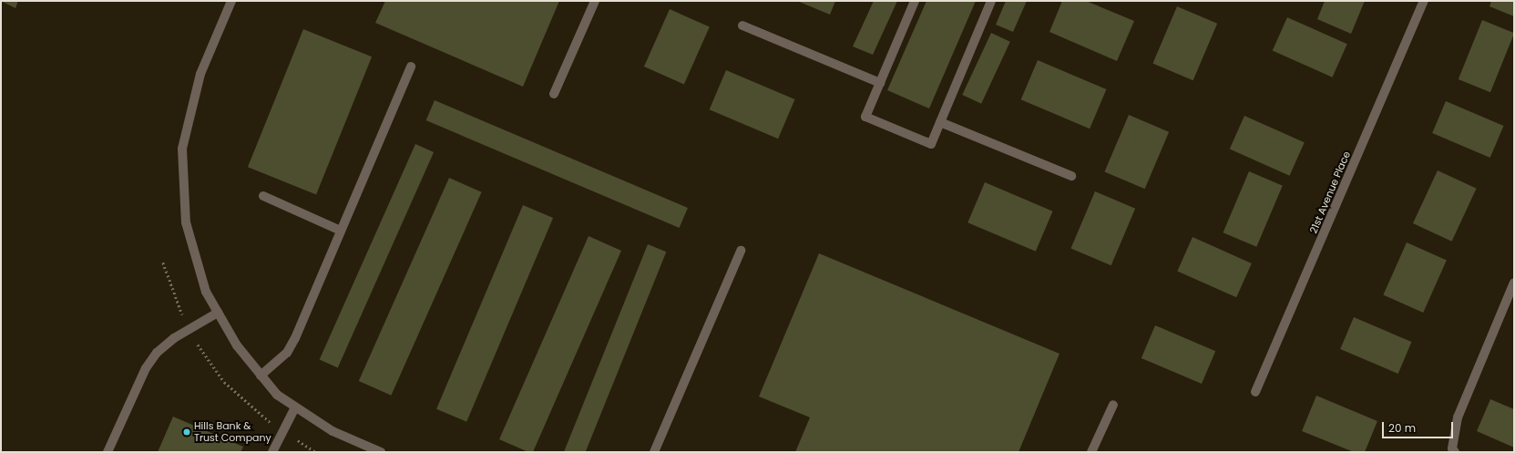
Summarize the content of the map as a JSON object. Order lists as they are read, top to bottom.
{
  "streets": {
    "street": ["21st Avenue Place"]
  },
  "places": ["Hills Bank & Trust Company"],
  "scale_bar": "20 m"
}
